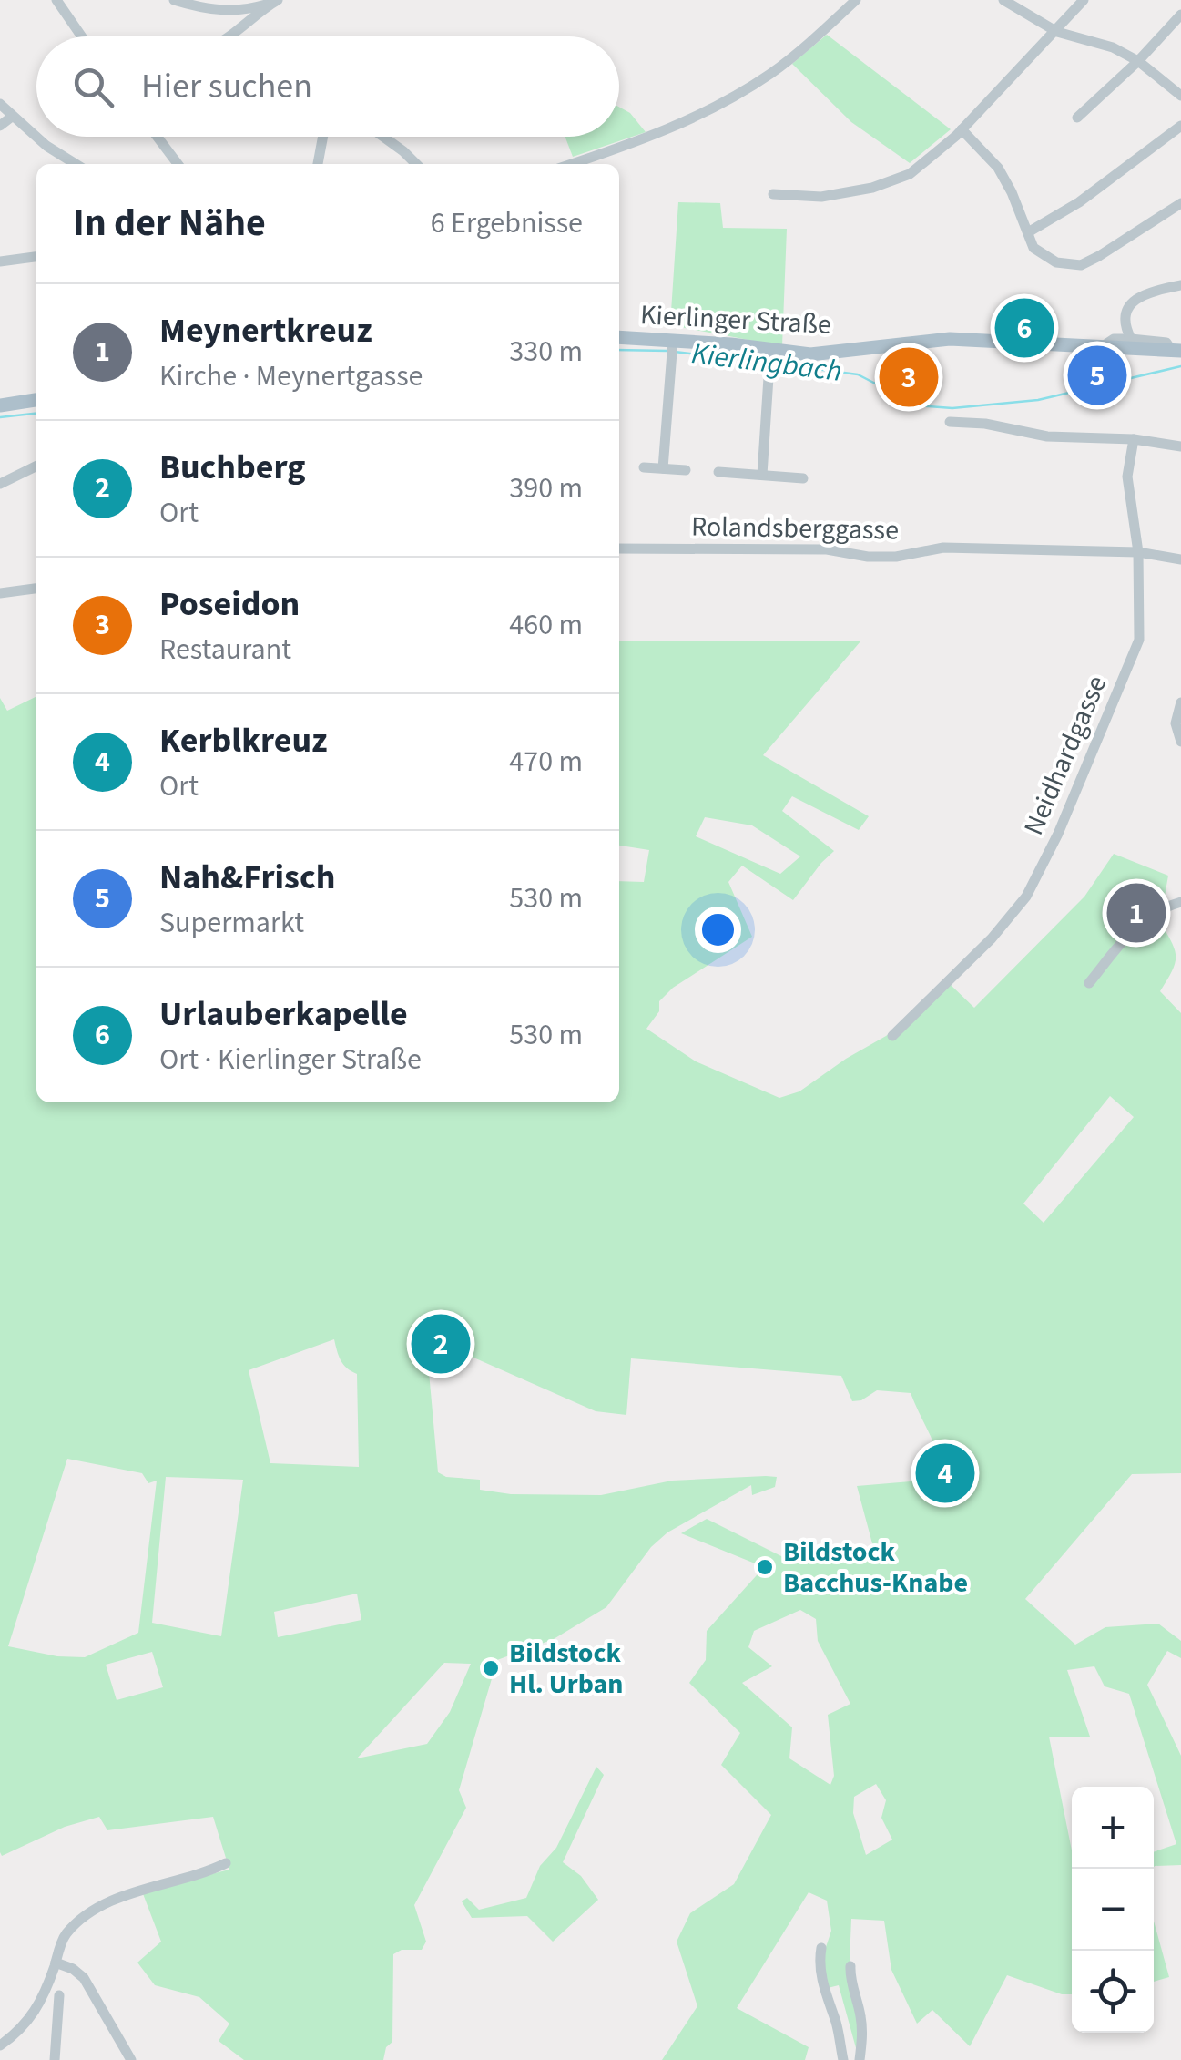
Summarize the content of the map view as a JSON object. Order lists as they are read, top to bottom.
{
  "streets": {
    "main road": ["Kierlinger Straße"],
    "street": ["Rolandsberggasse", "Neidhardgasse"]
  },
  "crossings": [
    ["Rolandsberggasse", "Neidhardgasse"]
  ],
  "water": ["Kierlingbach"],
  "places": ["Bildstock Bacchus-Knabe", "Bildstock Hl. Urban"],
  "page": {
    "search": "Hier suchen",
    "heading": ["In der Nähe", "6 Ergebnisse"],
    "list": [
      {
        "mark": "1",
        "name": "Meynertkreuz",
        "note": "Kirche · Meynertgasse",
        "value": "330 m"
      },
      {
        "mark": "2",
        "name": "Buchberg",
        "note": "Ort",
        "value": "390 m"
      },
      {
        "mark": "3",
        "name": "Poseidon",
        "note": "Restaurant",
        "value": "460 m"
      },
      {
        "mark": "4",
        "name": "Kerblkreuz",
        "note": "Ort",
        "value": "470 m"
      },
      {
        "mark": "5",
        "name": "Nah&Frisch",
        "note": "Supermarkt",
        "value": "530 m"
      },
      {
        "mark": "6",
        "name": "Urlauberkapelle",
        "note": "Ort · Kierlinger Straße",
        "value": "530 m"
      }
    ],
    "pins": [
      "6",
      "5",
      "3",
      "1",
      "2",
      "4"
    ],
    "map_buttons": ["+", "−"]
  }
}
